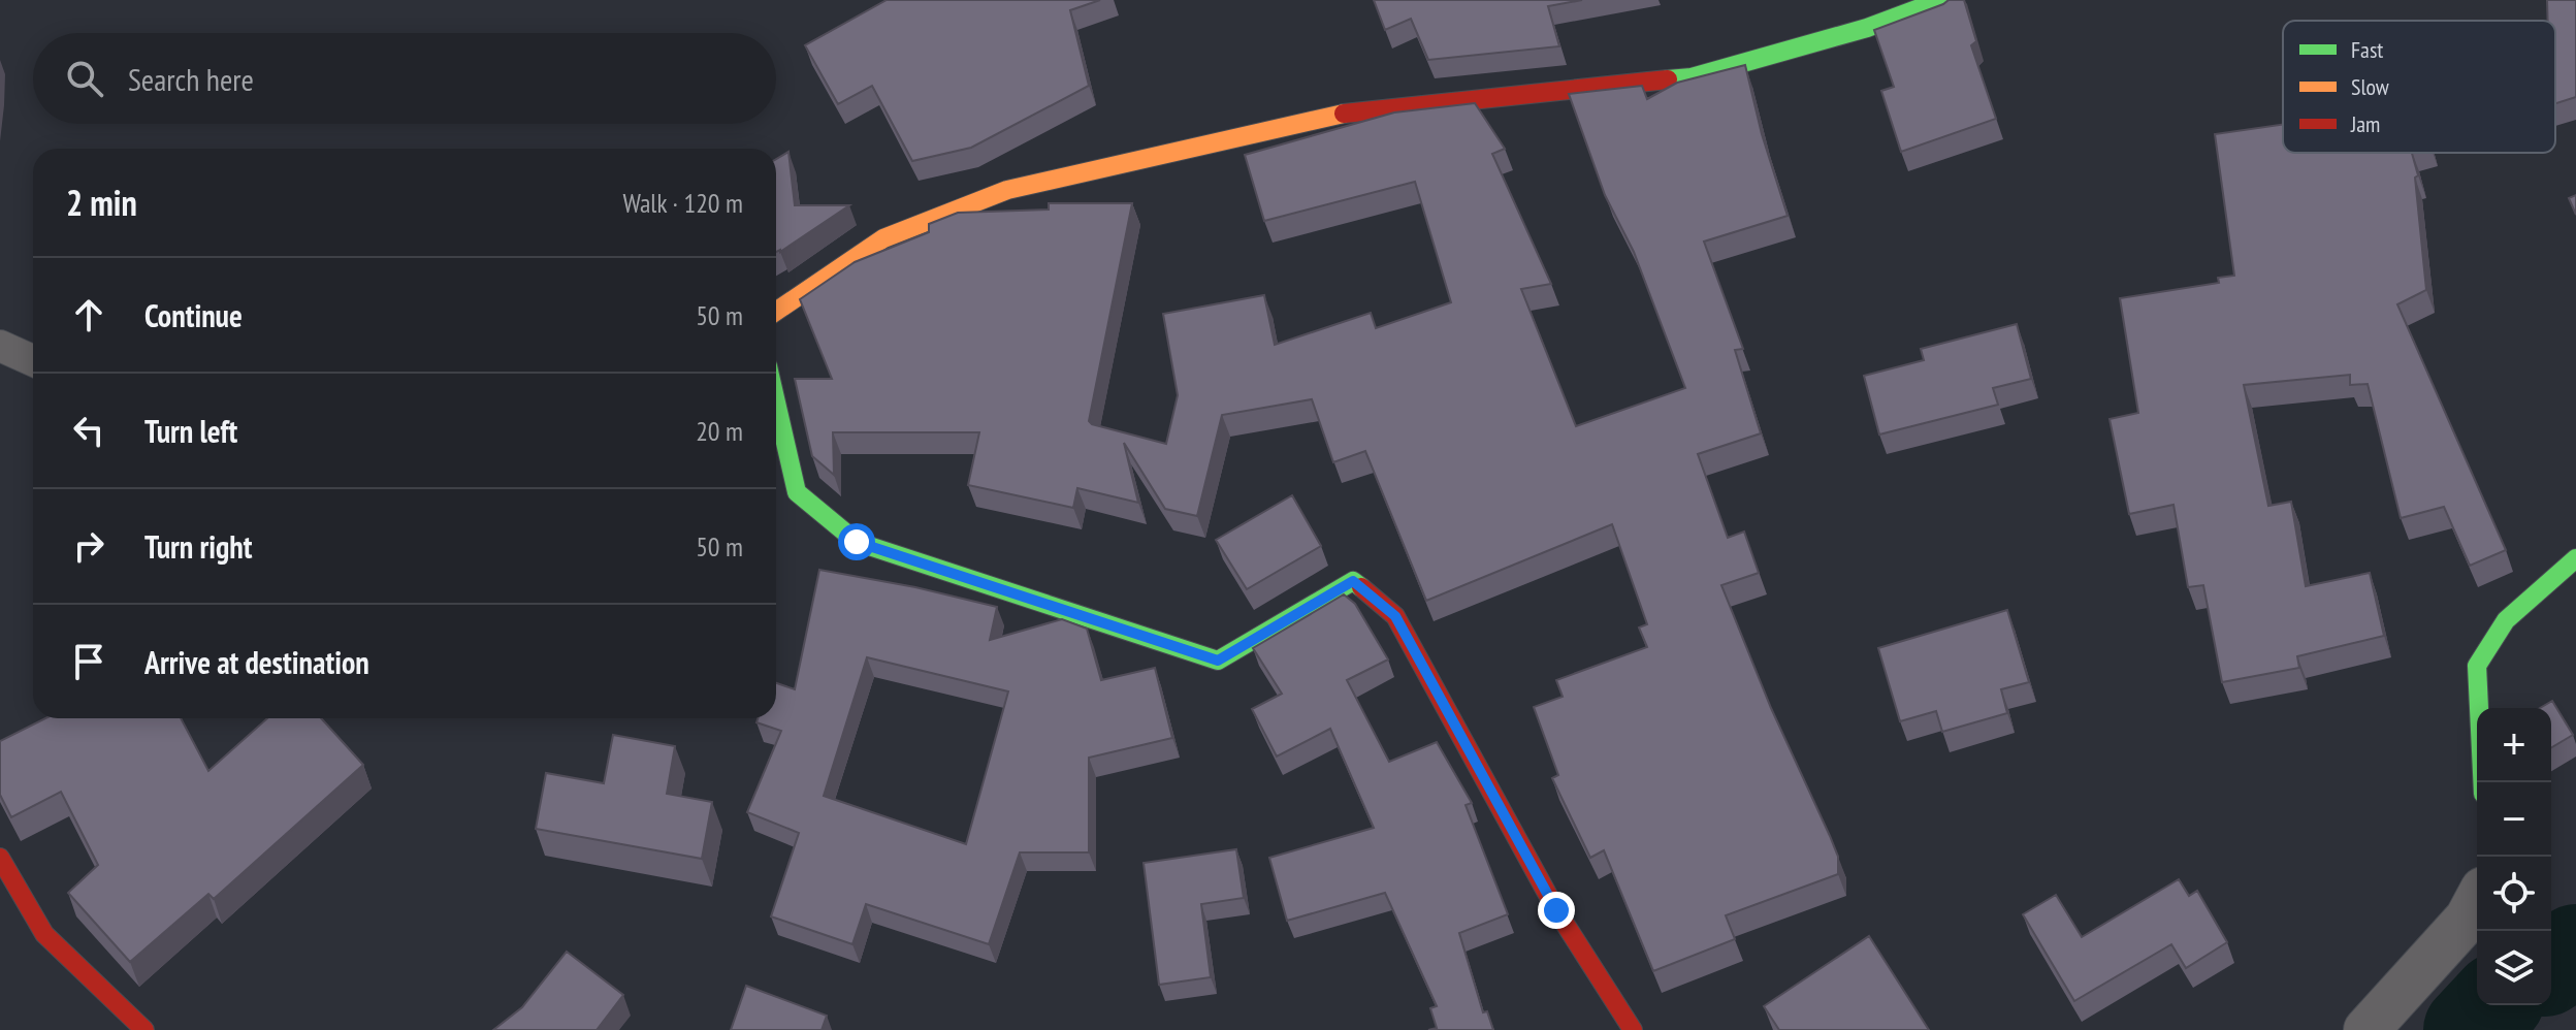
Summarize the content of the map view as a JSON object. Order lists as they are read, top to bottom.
{
  "legend": ["Fast", "Slow", "Jam"],
  "page": {
    "search": "Search here",
    "heading": ["2 min", "Walk · 120 m"],
    "list": [
      ["Continue", "50 m"],
      ["Turn left", "20 m"],
      ["Turn right", "50 m"],
      "Arrive at destination"
    ],
    "map_buttons": ["+", "−"]
  }
}
